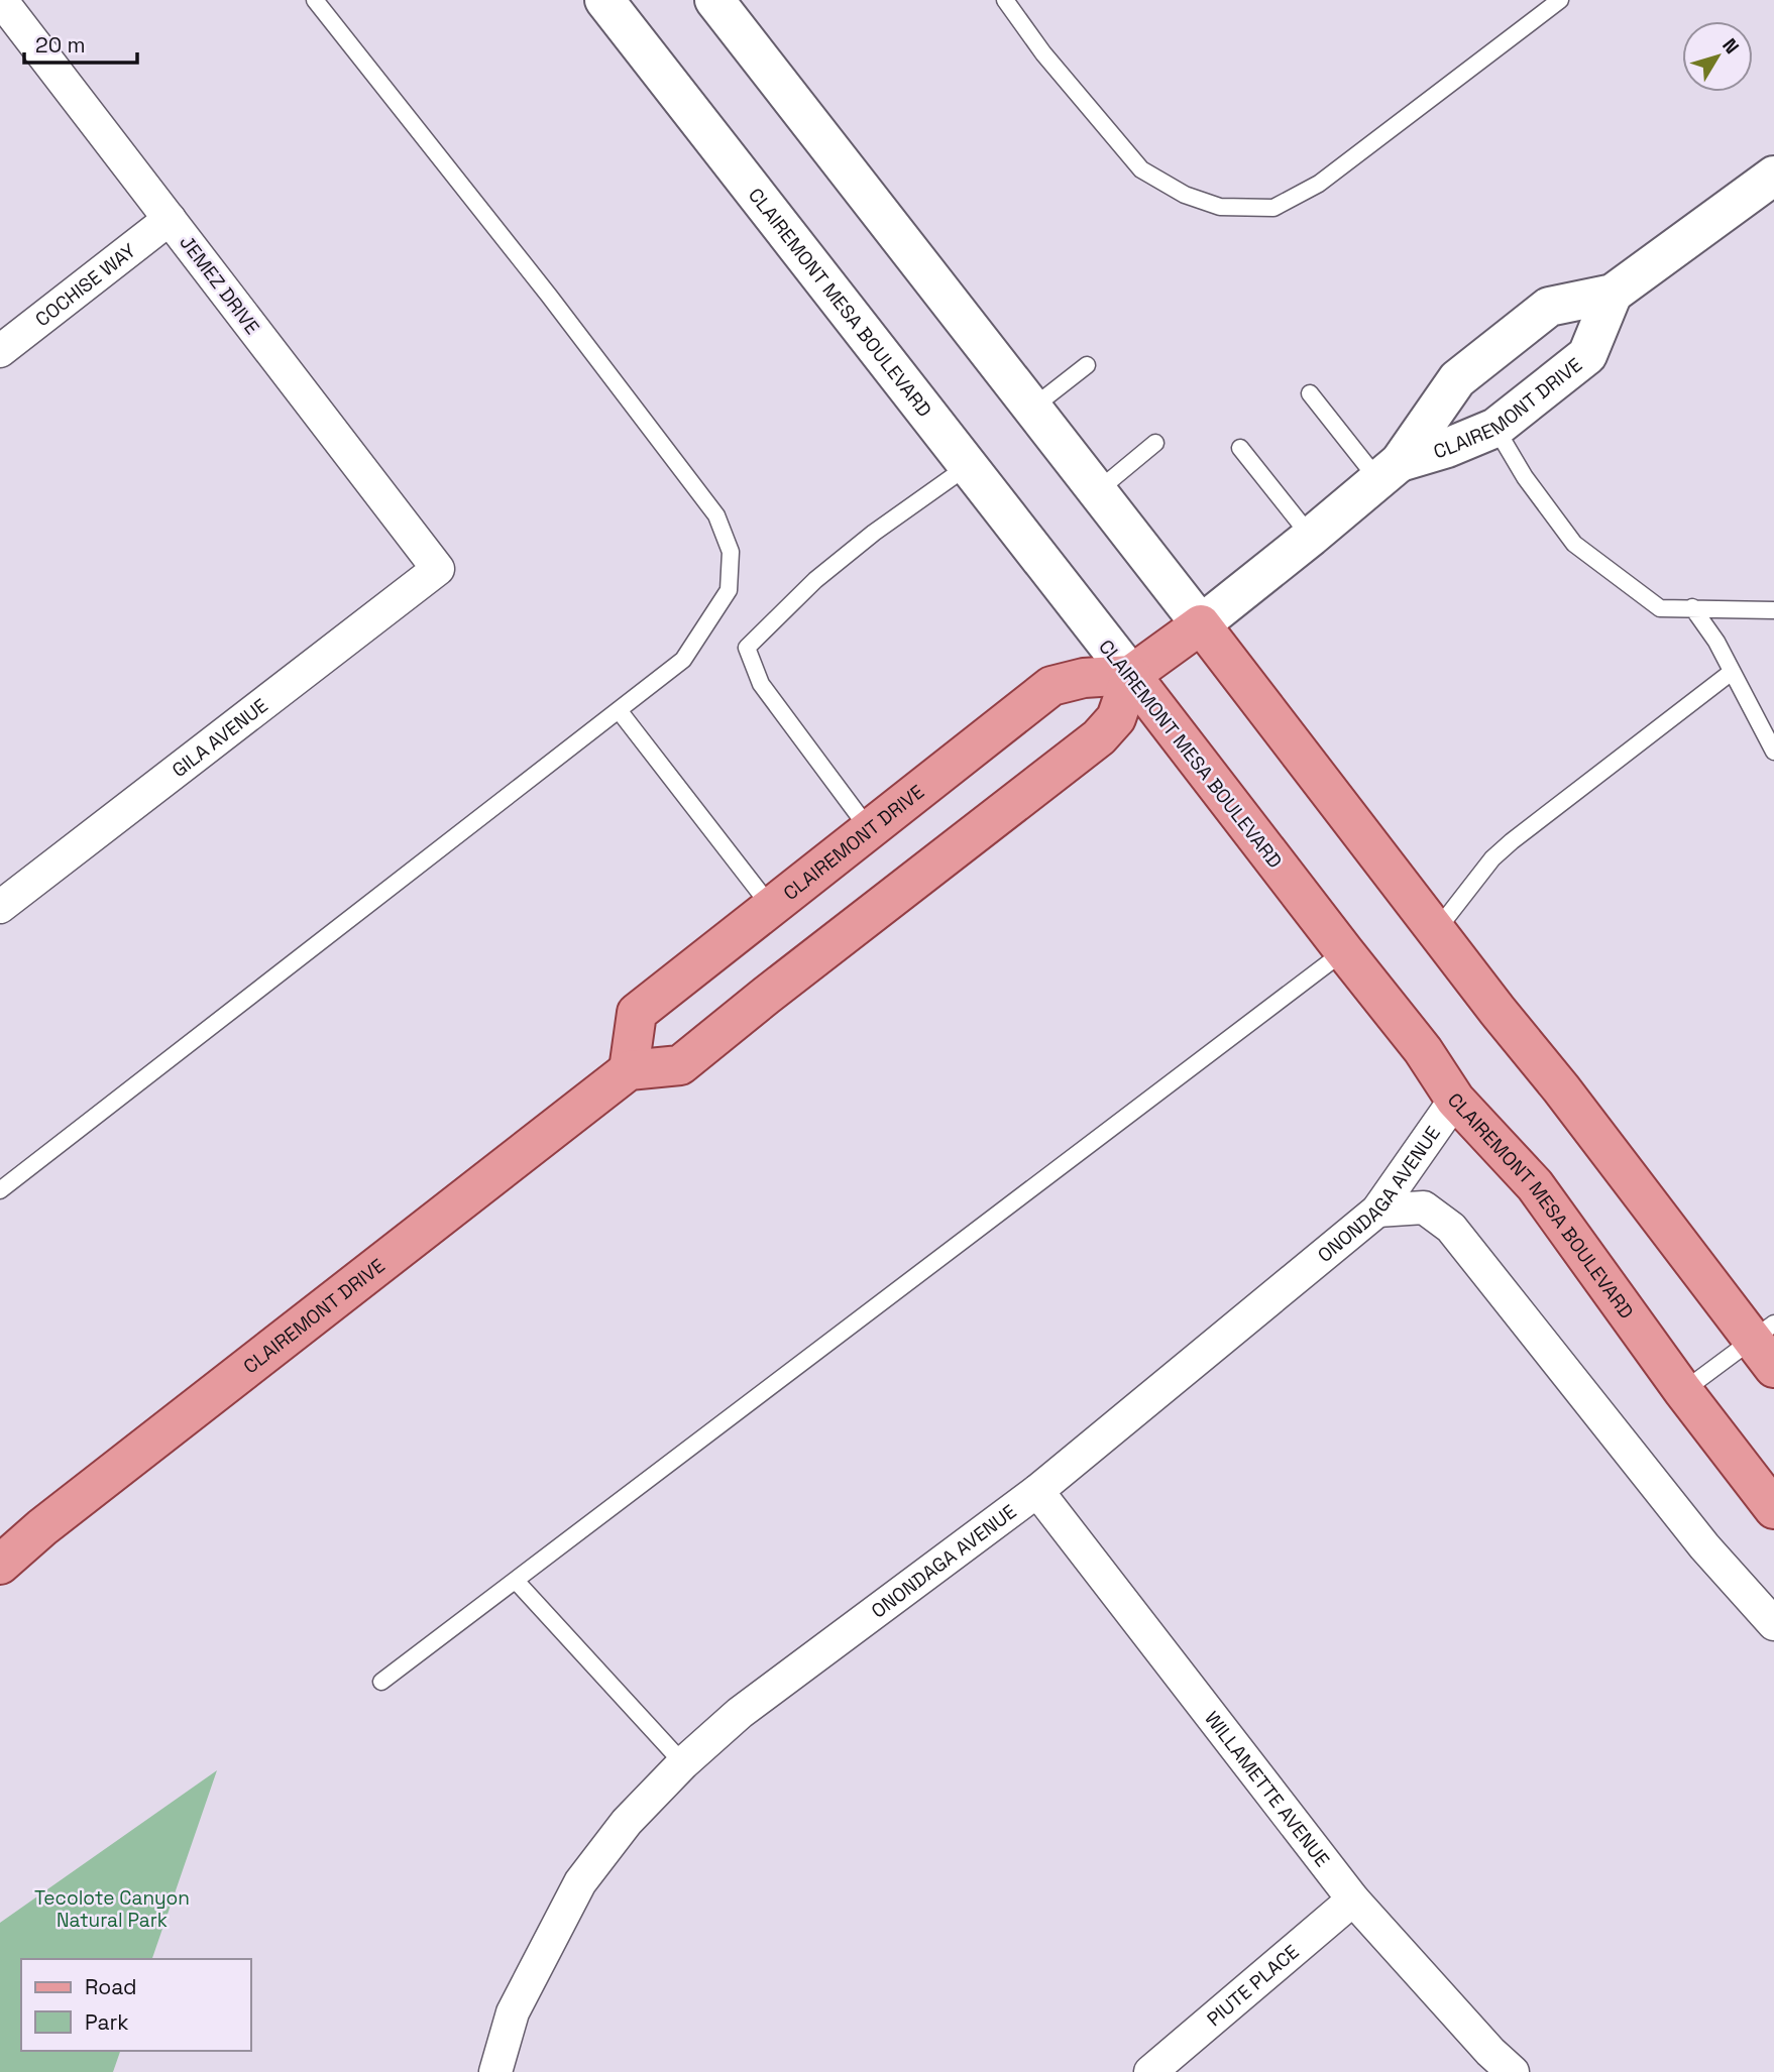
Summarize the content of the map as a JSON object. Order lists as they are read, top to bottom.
{
  "streets": {
    "main road": ["CLAIREMONT MESA BOULEVARD", "CLAIREMONT DRIVE"],
    "street": [
      "COCHISE WAY",
      "JEMEZ DRIVE",
      "GILA AVENUE",
      "ONONDAGA AVENUE",
      "WILLAMETTE AVENUE",
      "PIUTE PLACE"
    ]
  },
  "crossings": [
    ["COCHISE WAY", "JEMEZ DRIVE"],
    ["JEMEZ DRIVE", "GILA AVENUE"],
    ["CLAIREMONT MESA BOULEVARD", "CLAIREMONT DRIVE"],
    ["CLAIREMONT MESA BOULEVARD", "ONONDAGA AVENUE"],
    ["ONONDAGA AVENUE", "WILLAMETTE AVENUE"],
    ["WILLAMETTE AVENUE", "PIUTE PLACE"]
  ],
  "parks": ["Tecolote Canyon Natural Park"],
  "legend": ["Road", "Park"],
  "scale_bar": "20 m",
  "north": "top right"
}
